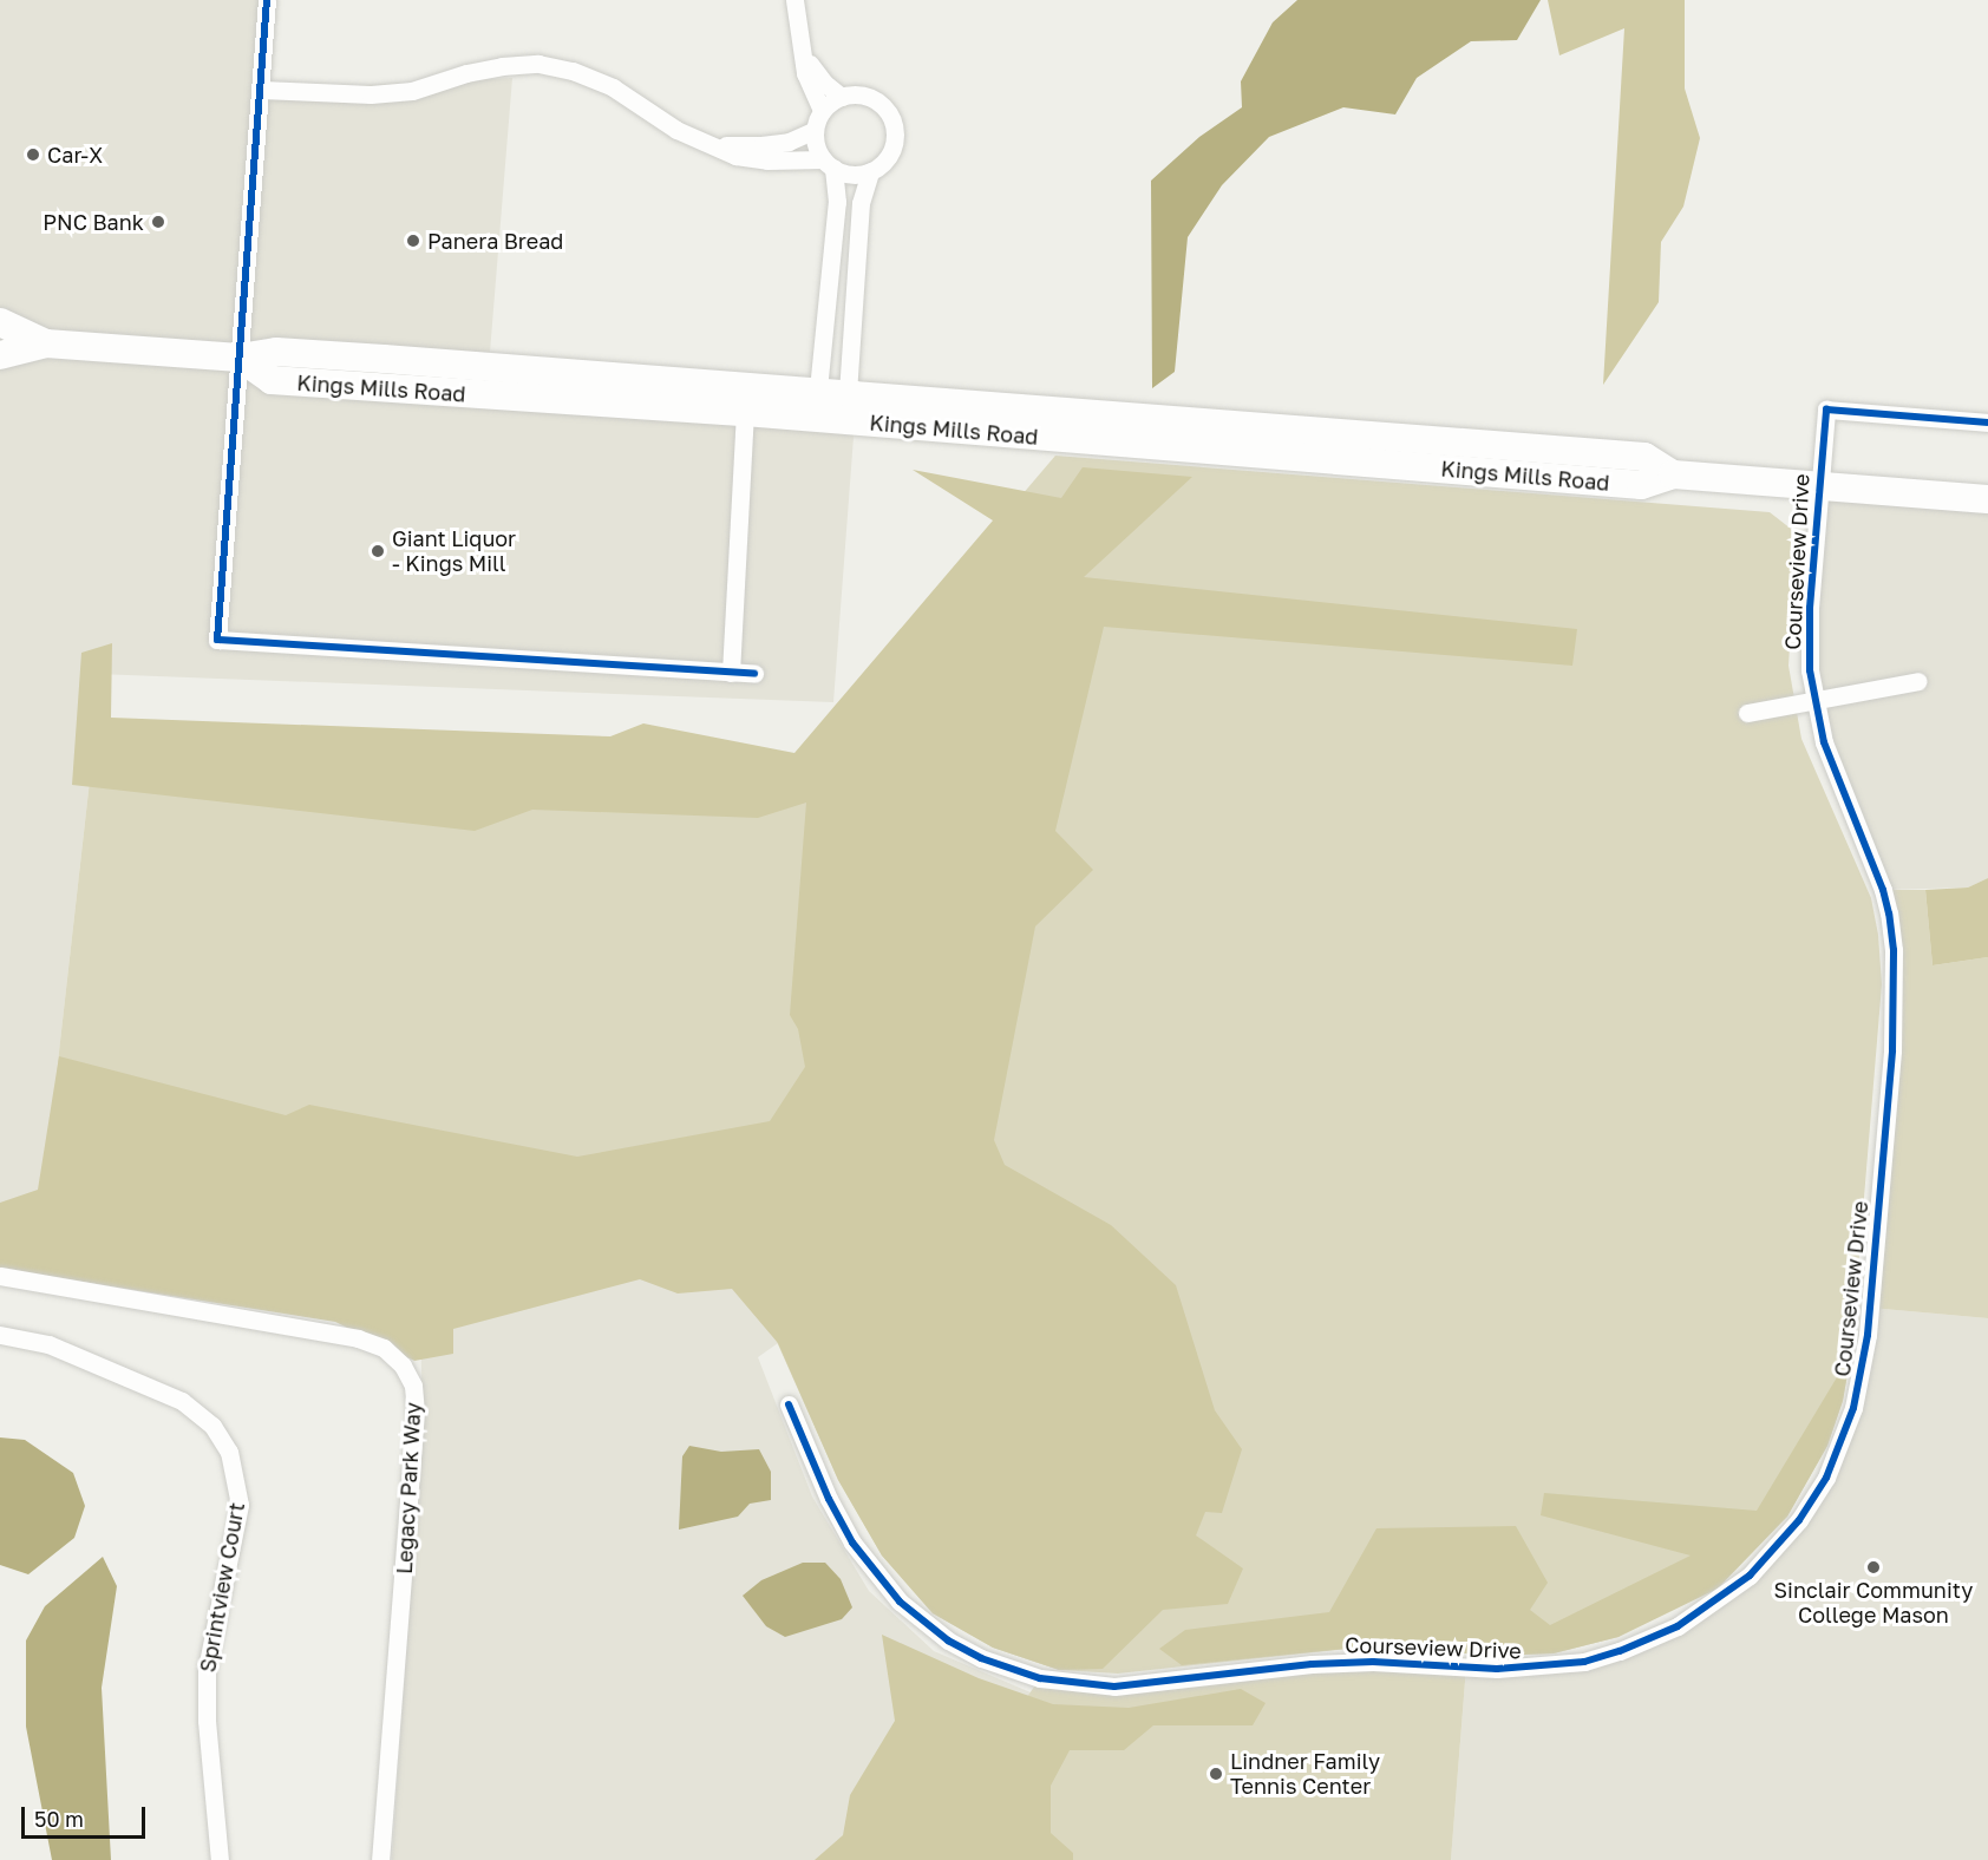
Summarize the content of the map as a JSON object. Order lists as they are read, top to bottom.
{
  "streets": {
    "main road": ["Kings Mills Road"],
    "street": ["Courseview Drive", "Legacy Park Way", "Sprintview Court"]
  },
  "crossings": [
    ["Kings Mills Road", "Courseview Drive"]
  ],
  "places": [
    "Car-X",
    "PNC Bank",
    "Panera Bread",
    "Giant Liquor - Kings Mill",
    "Sinclair Community College Mason",
    "Lindner Family Tennis Center"
  ],
  "scale_bar": "50 m"
}
